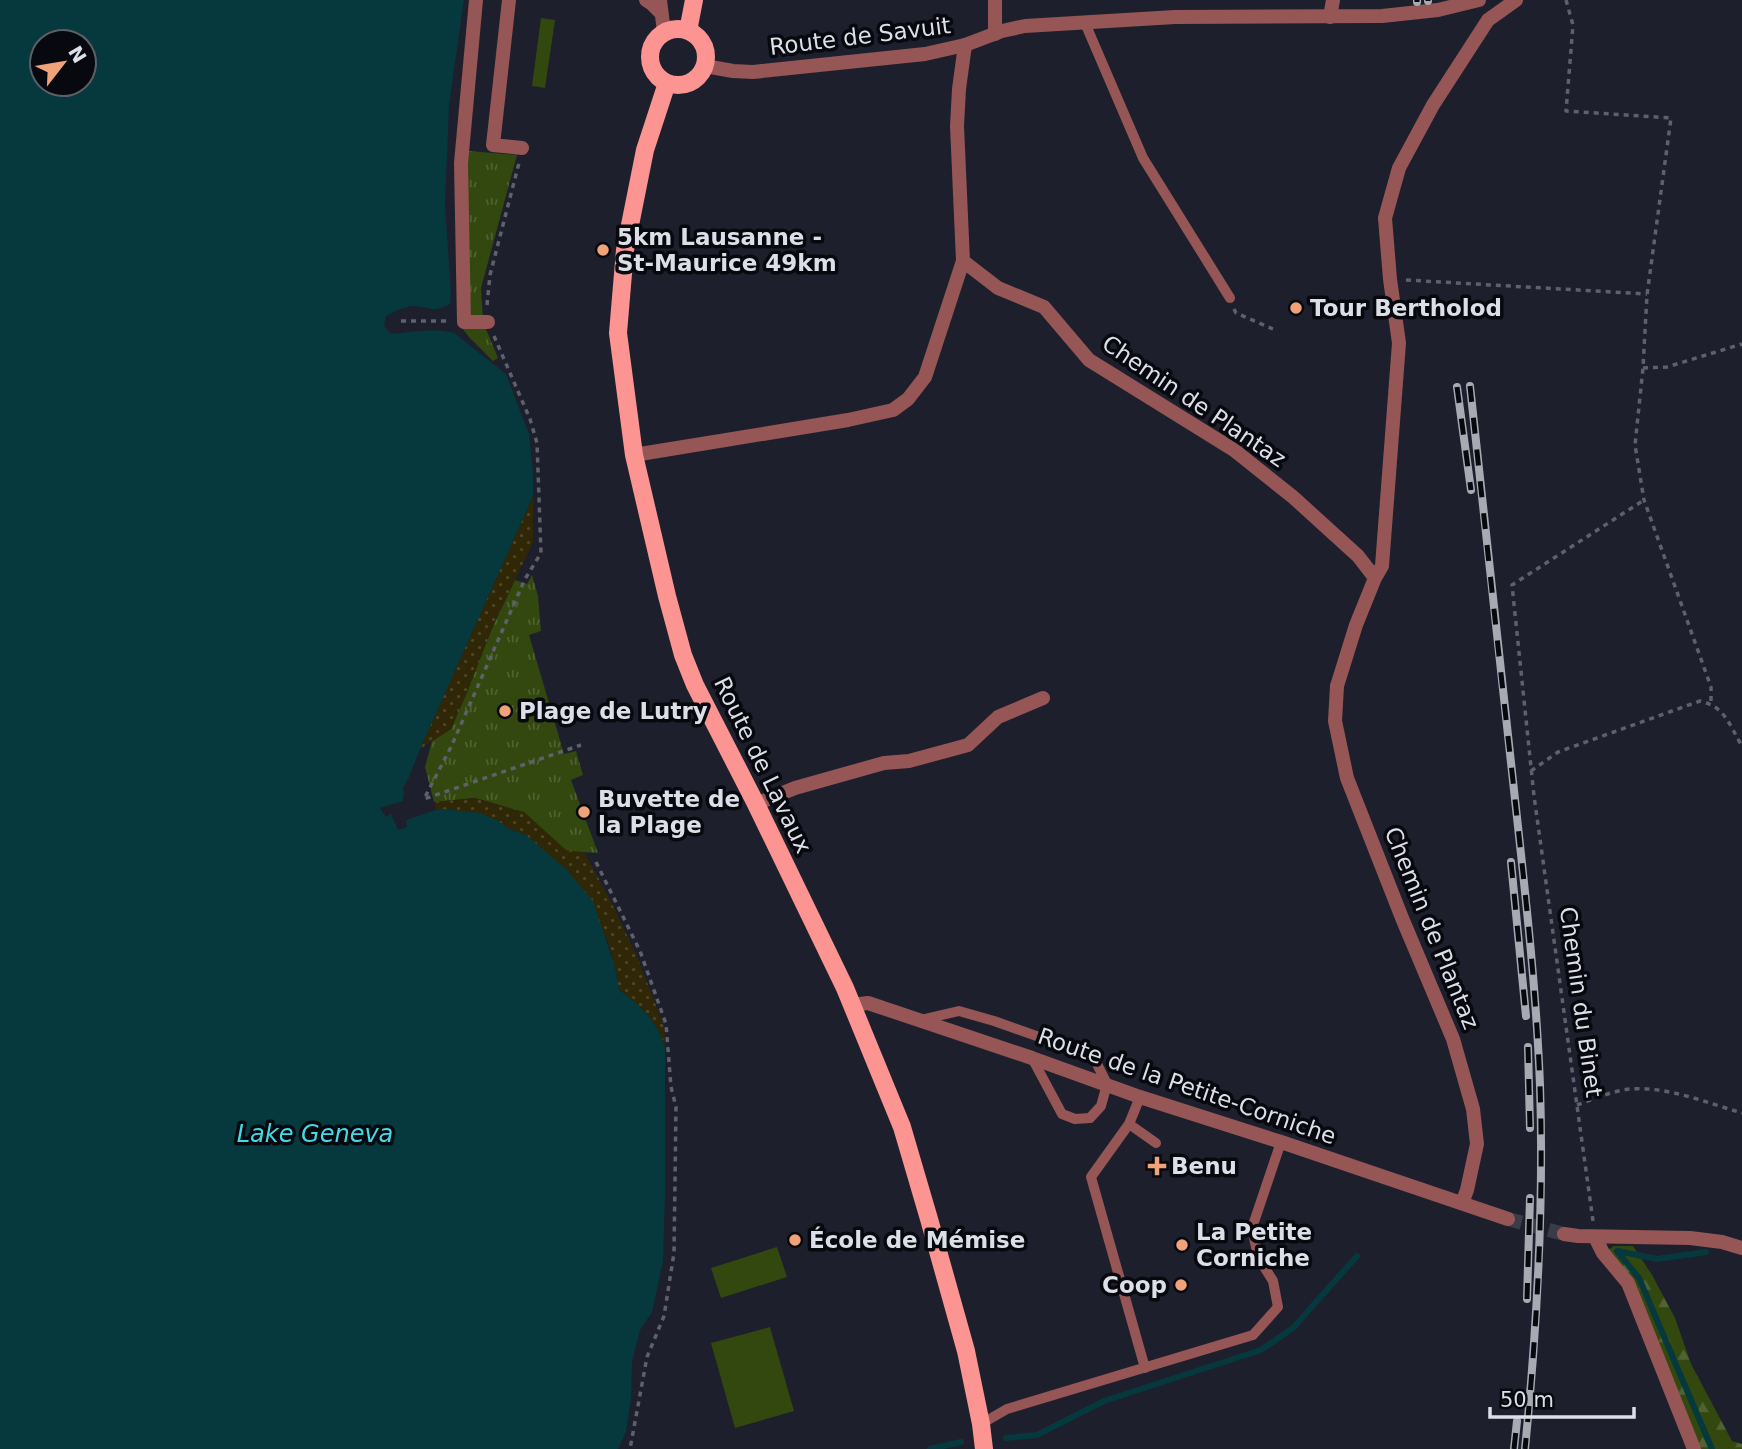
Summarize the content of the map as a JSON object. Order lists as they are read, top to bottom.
{
  "streets": {
    "main road": ["Route de Lavaux"],
    "street": ["Route de Savuit", "Chemin de Plantaz", "Route de la Petite-Corniche"],
    "path": ["Chemin du Binet"]
  },
  "crossings": [
    ["Chemin de Plantaz", "Route de la Petite-Corniche"],
    ["Route de Lavaux", "Route de la Petite-Corniche"]
  ],
  "water": ["Lake Geneva"],
  "places": {
    "other": [
      "5km Lausanne - St-Maurice 49km",
      "Tour Bertholod",
      "Plage de Lutry",
      "Buvette de la Plage",
      "École de Mémise",
      "La Petite Corniche",
      "Coop"
    ],
    "health": ["Benu"]
  },
  "scale_bar": "50 m",
  "north": "top right"
}
